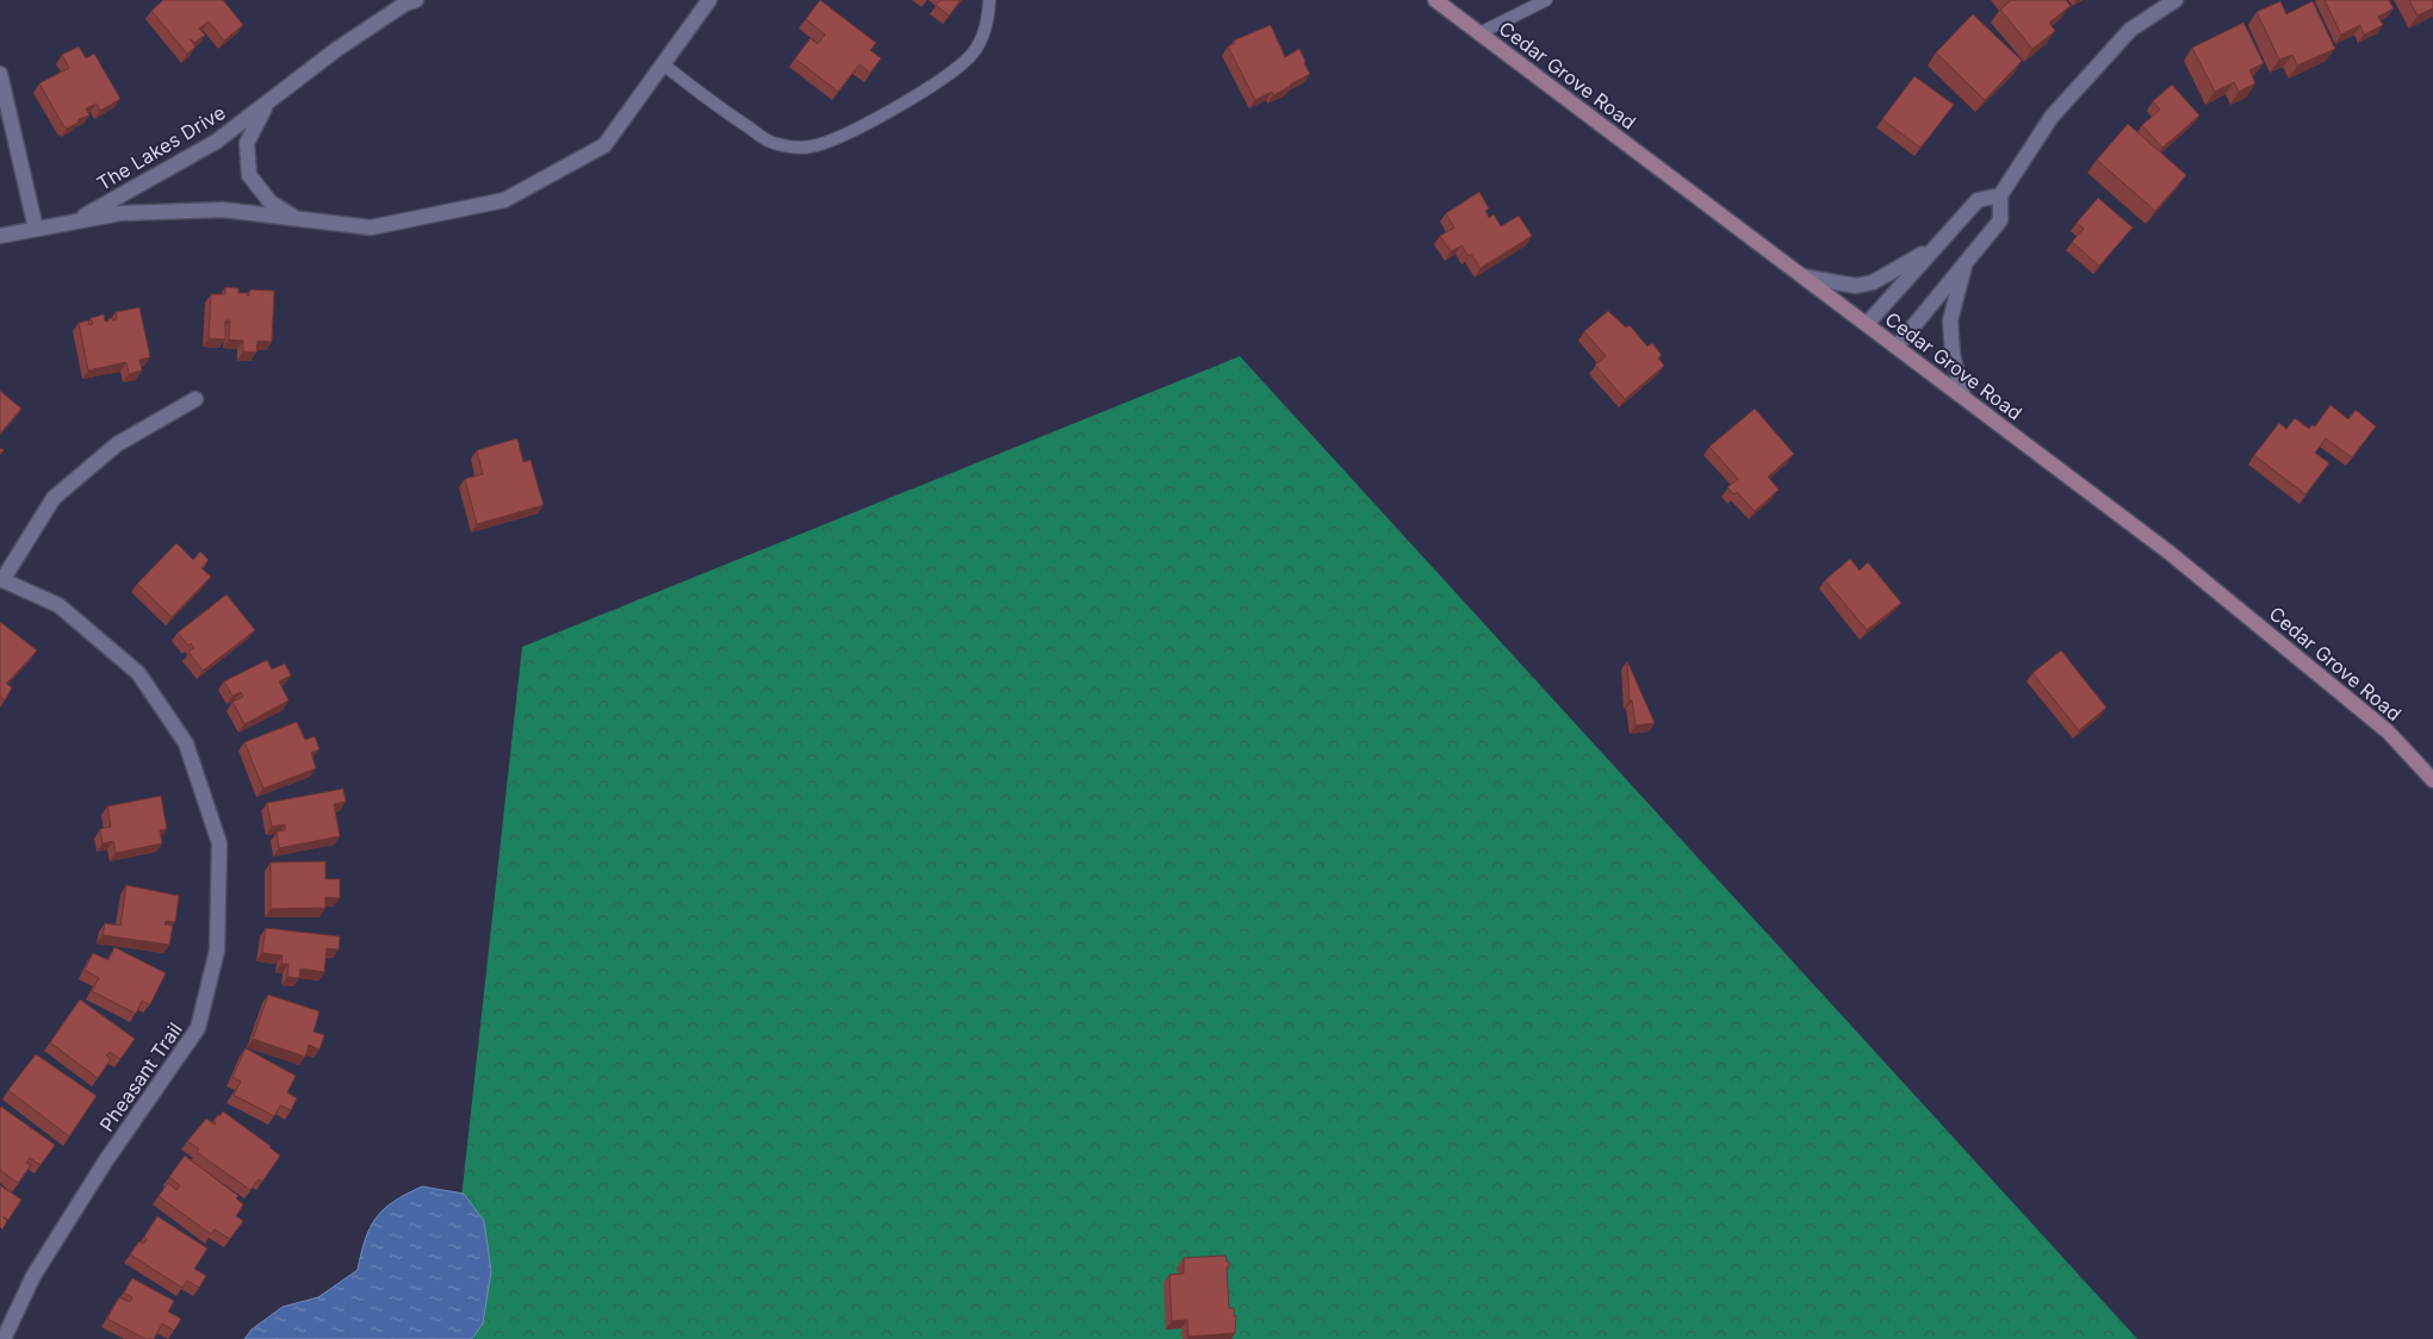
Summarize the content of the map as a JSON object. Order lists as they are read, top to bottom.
{
  "streets": {
    "main road": ["Cedar Grove Road"],
    "street": ["The Lakes Drive", "Pheasant Trail"]
  }
}
